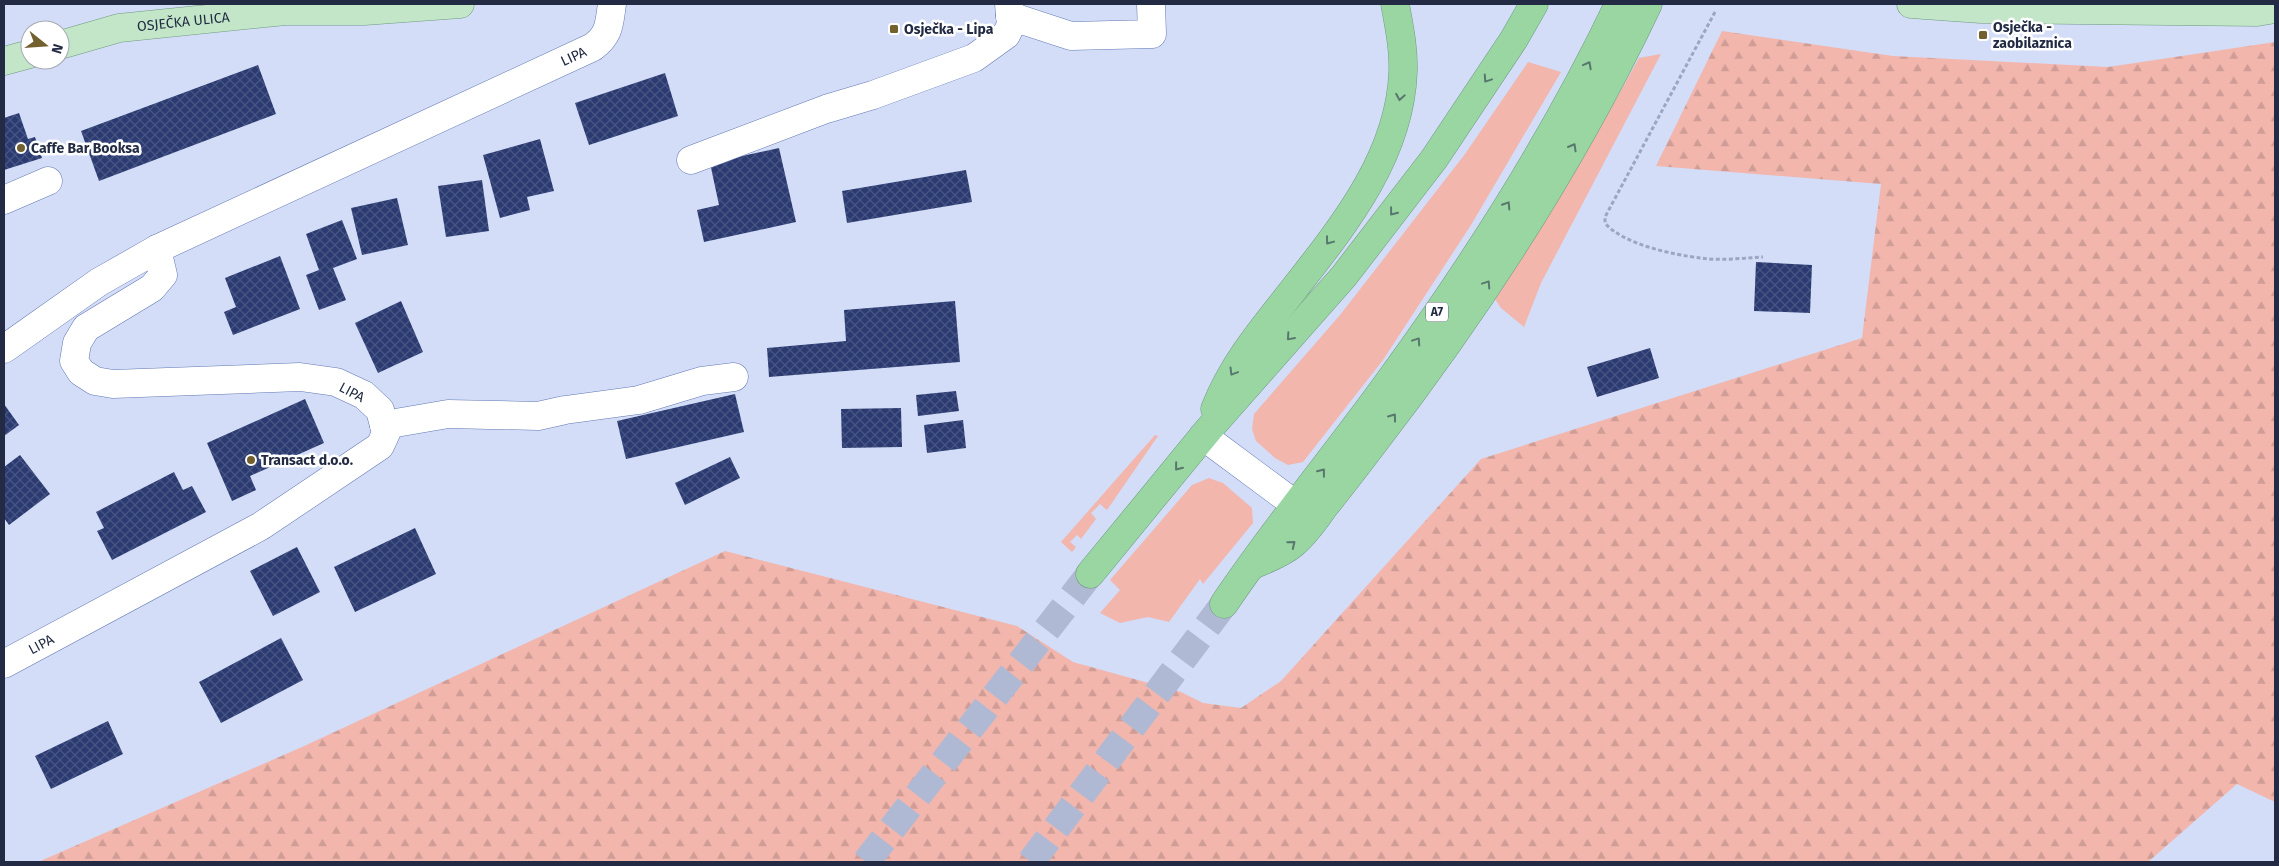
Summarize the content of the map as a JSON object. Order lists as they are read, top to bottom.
{
  "streets": {
    "highway": ["A7"],
    "main road": ["OSJEČKA ULICA"],
    "street": ["LIPA"]
  },
  "places": {
    "transit": ["Osječka - Lipa", "Osječka - zaobilaznica"],
    "other": ["Caffe Bar Booksa", "Transact d.o.o."]
  },
  "north": "right"
}
